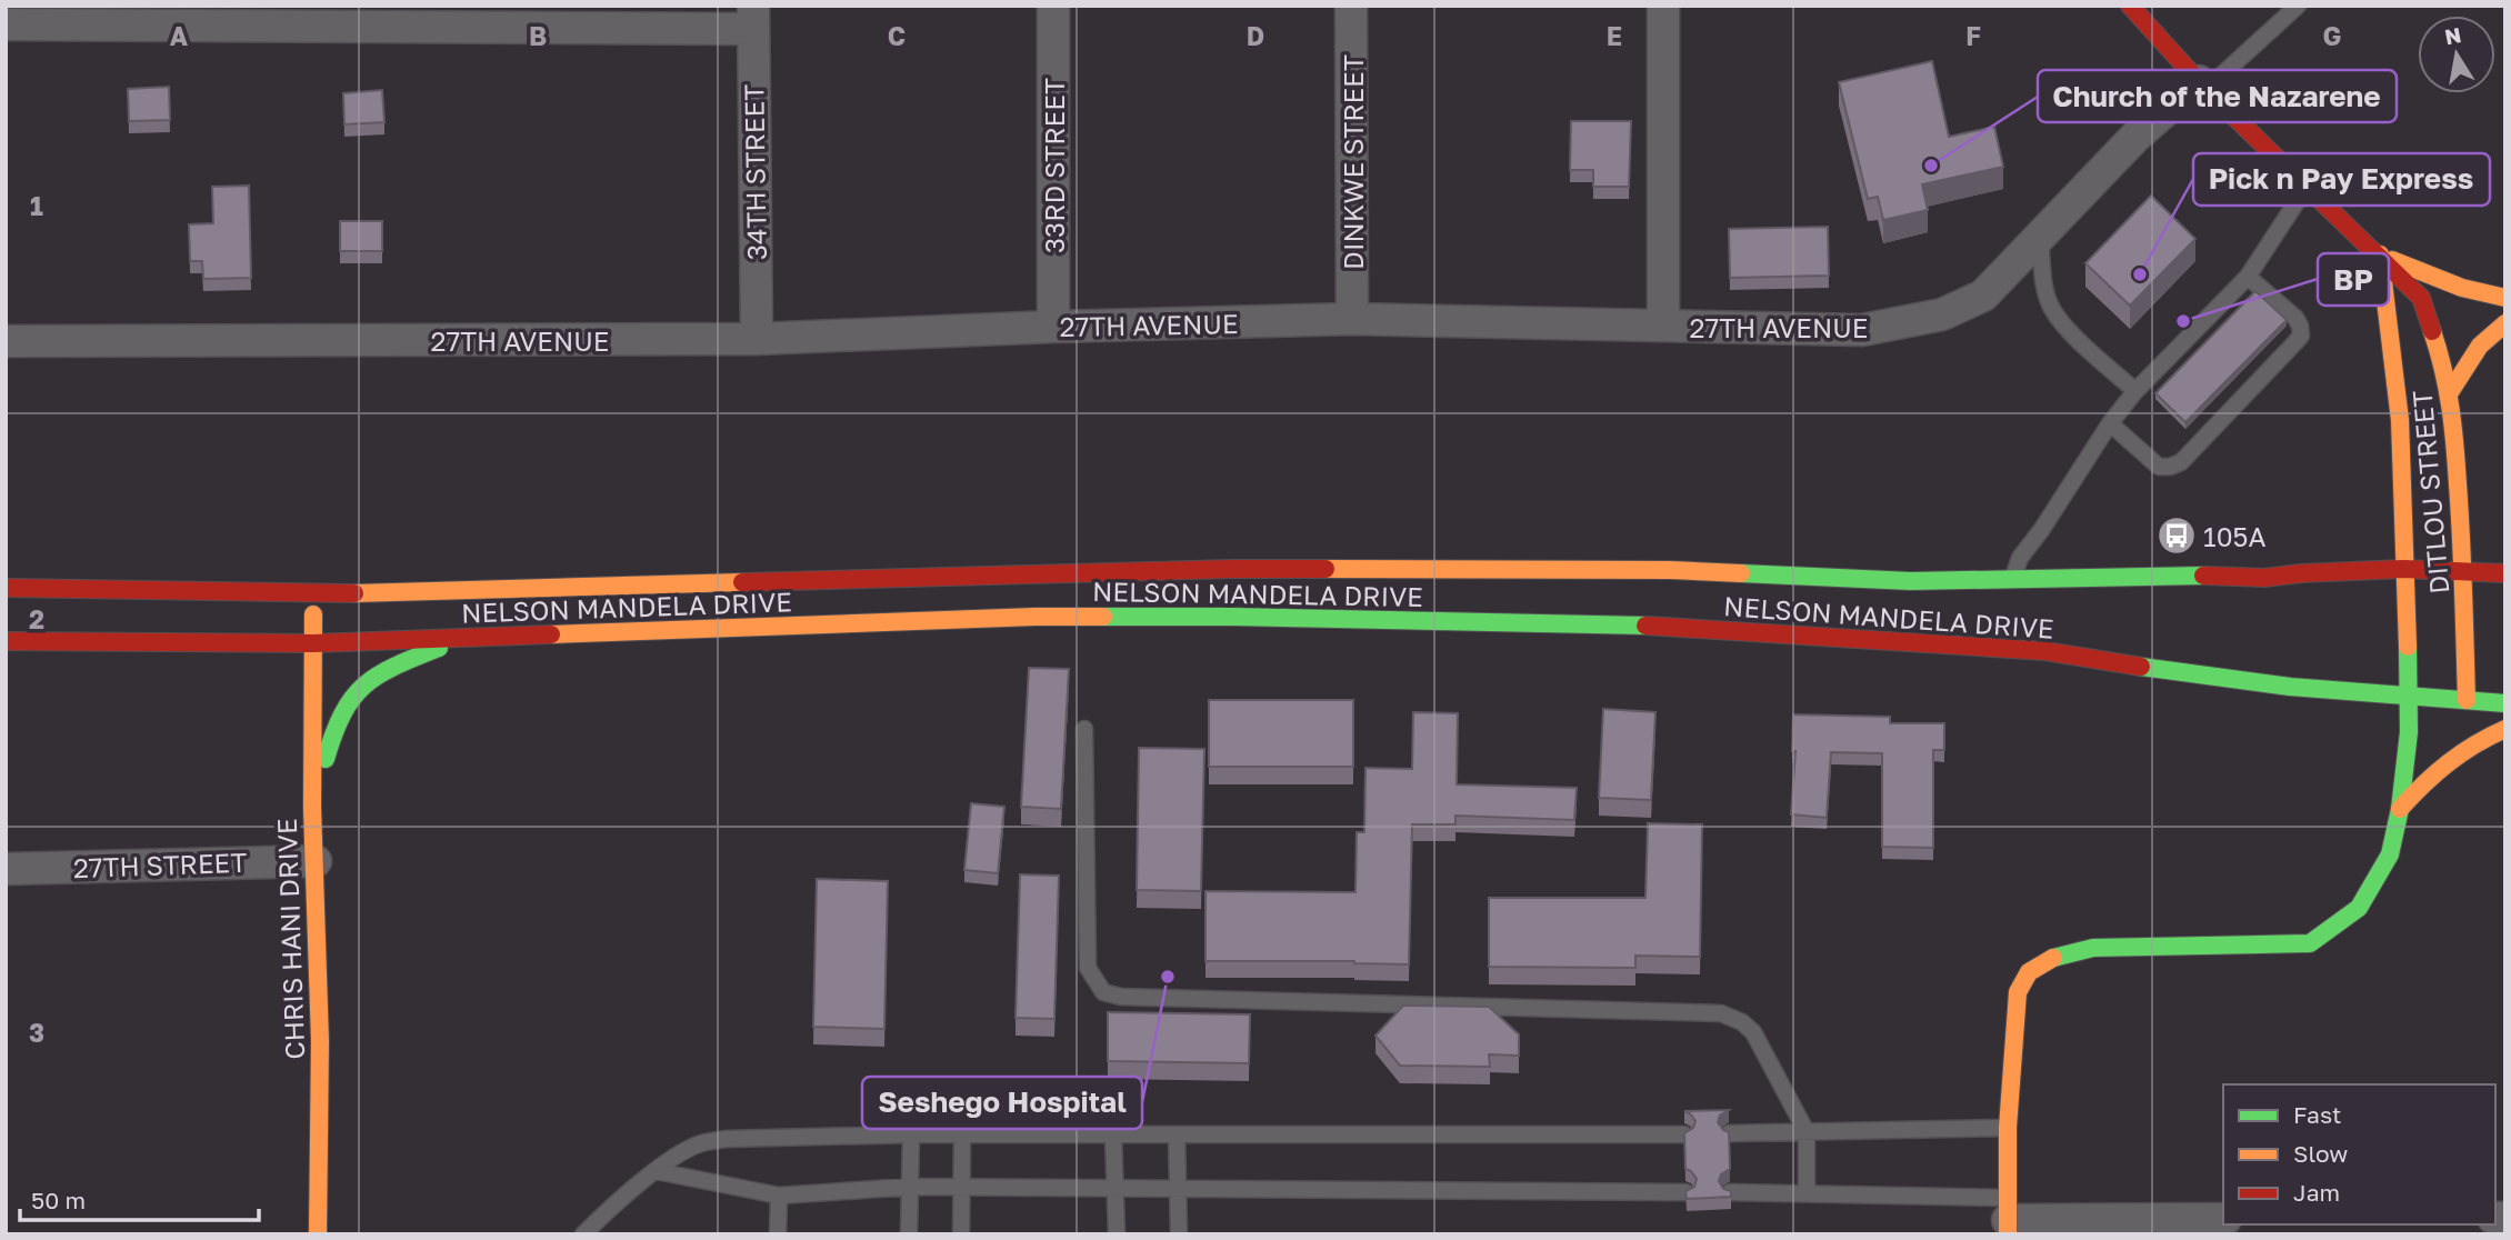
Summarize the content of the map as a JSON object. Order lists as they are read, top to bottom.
{
  "streets": {
    "main road": ["DITLOU STREET", "NELSON MANDELA DRIVE", "CHRIS HANI DRIVE"],
    "street": [
      "DINKWE STREET",
      "33RD STREET",
      "34TH STREET",
      "27TH AVENUE",
      "27TH STREET"
    ]
  },
  "crossings": [
    ["DINKWE STREET", "27TH AVENUE"],
    ["33RD STREET", "27TH AVENUE"],
    ["34TH STREET", "27TH AVENUE"],
    ["27TH AVENUE", "DITLOU STREET"],
    ["DITLOU STREET", "NELSON MANDELA DRIVE"],
    ["NELSON MANDELA DRIVE", "CHRIS HANI DRIVE"],
    ["27TH STREET", "CHRIS HANI DRIVE"]
  ],
  "places": {
    "other": [
      "Church of the Nazarene",
      "Pick n Pay Express",
      "BP",
      "Seshego Hospital"
    ],
    "bus stop": ["105A"]
  },
  "legend": ["Fast", "Slow", "Jam"],
  "scale_bar": "50 m",
  "north": "top",
  "grid": {
    "columns": [
      "A",
      "B",
      "C",
      "D",
      "E",
      "F",
      "G"
    ],
    "rows": ["1", "2", "3"]
  }
}
